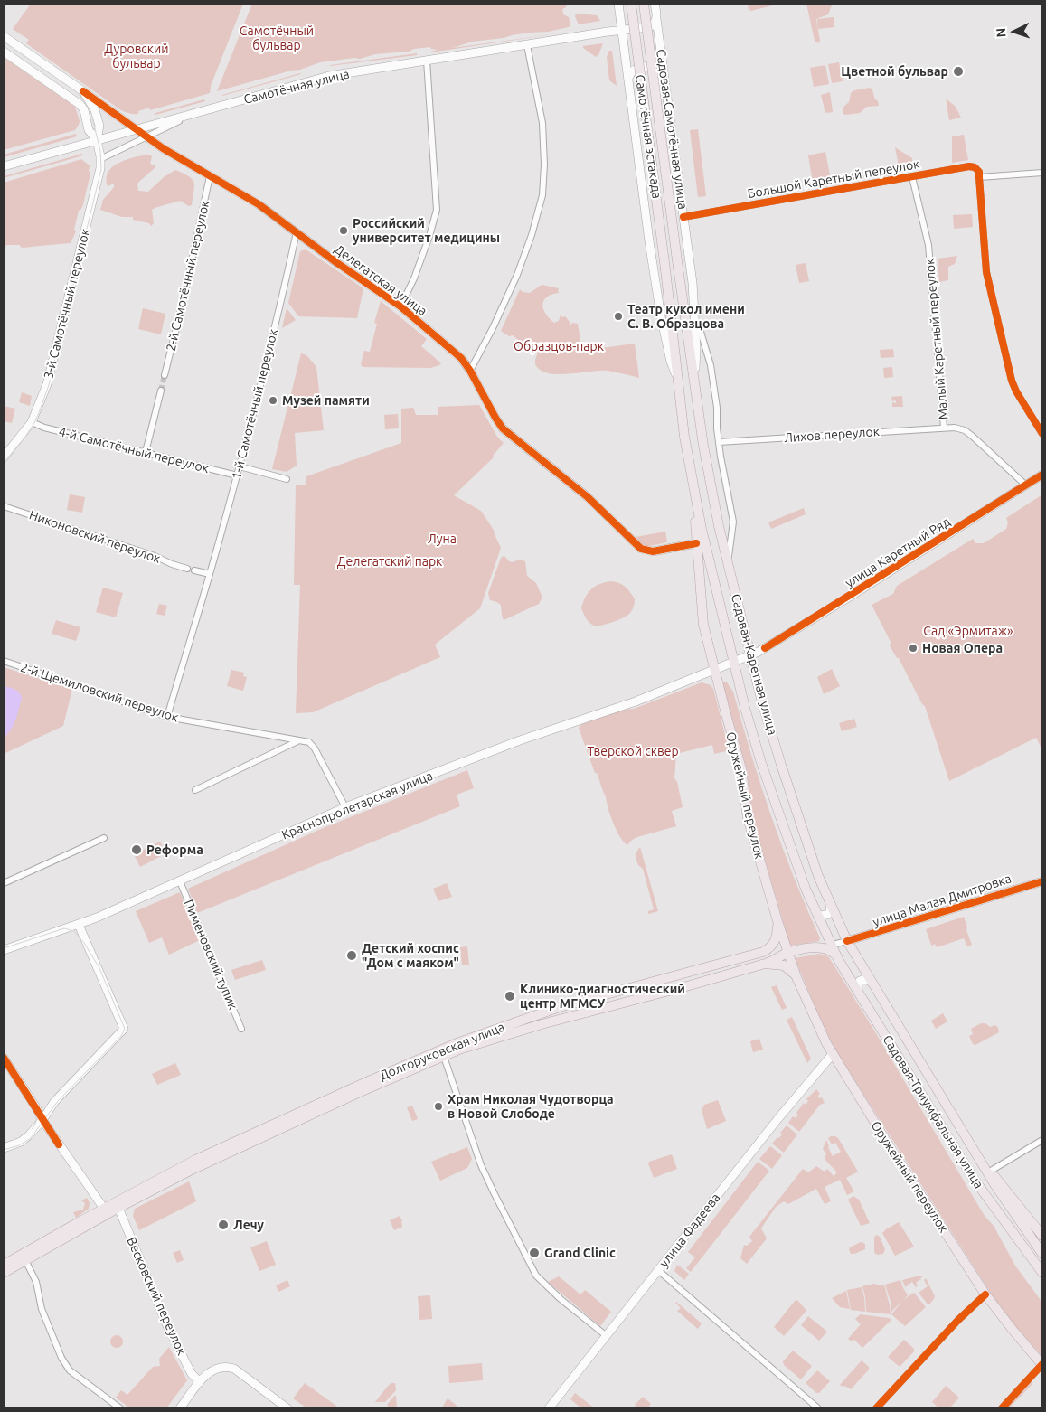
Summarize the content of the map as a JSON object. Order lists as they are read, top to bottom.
{
  "streets": {
    "main road": [
      "Самотёчная улица",
      "Садовая-Самотёчная улица",
      "Самотёчная эстакада",
      "Делегатская улица",
      "3-й Самотёчный переулок",
      "улица Каретный Ряд",
      "Садовая-Каретная улица",
      "Оружейный переулок",
      "Краснопролетарская улица",
      "улица Малая Дмитровка",
      "Долгоруковская улица",
      "Садовая-Триумфальная улица",
      "улица Фадеева",
      "Весковский переулок"
    ],
    "street": [
      "Большой Каретный переулок",
      "2-й Самотёчный переулок",
      "Малый Каретный переулок",
      "1-й Самотёчный переулок",
      "Лихов переулок",
      "4-й Самотёчный переулок",
      "Никоновский переулок",
      "2-й Щемиловский переулок",
      "Пименовский тупик"
    ]
  },
  "crossings": [
    ["Самотёчная улица", "Садовая-Самотёчная улица"],
    ["Самотёчная улица", "Делегатская улица"],
    ["Самотёчная улица", "3-й Самотёчный переулок"],
    ["Садовая-Самотёчная улица", "Самотёчная эстакада"],
    ["Садовая-Самотёчная улица", "Большой Каретный переулок"],
    ["Садовая-Самотёчная улица", "Садовая-Каретная улица"],
    ["Самотёчная эстакада", "Садовая-Каретная улица"],
    ["Большой Каретный переулок", "Малый Каретный переулок"],
    ["2-й Самотёчный переулок", "Делегатская улица"],
    ["Делегатская улица", "3-й Самотёчный переулок"],
    ["Делегатская улица", "1-й Самотёчный переулок"],
    ["Делегатская улица", "Садовая-Каретная улица"],
    ["3-й Самотёчный переулок", "4-й Самотёчный переулок"],
    ["Малый Каретный переулок", "Лихов переулок"],
    ["Малый Каретный переулок", "улица Каретный Ряд"],
    ["1-й Самотёчный переулок", "4-й Самотёчный переулок"],
    ["1-й Самотёчный переулок", "2-й Щемиловский переулок"],
    ["улица Каретный Ряд", "Садовая-Каретная улица"],
    ["улица Каретный Ряд", "Оружейный переулок"],
    ["улица Каретный Ряд", "Краснопролетарская улица"],
    ["Садовая-Каретная улица", "Оружейный переулок"],
    ["Садовая-Каретная улица", "Краснопролетарская улица"],
    ["Садовая-Каретная улица", "улица Малая Дмитровка"],
    ["Садовая-Каретная улица", "Садовая-Триумфальная улица"],
    ["2-й Щемиловский переулок", "Краснопролетарская улица"],
    ["Оружейный переулок", "Краснопролетарская улица"],
    ["Оружейный переулок", "Долгоруковская улица"],
    ["Оружейный переулок", "улица Фадеева"],
    ["Краснопролетарская улица", "Пименовский тупик"],
    ["улица Малая Дмитровка", "Садовая-Триумфальная улица"],
    ["Долгоруковская улица", "Весковский переулок"]
  ],
  "parks": [
    "Самотёчный бульвар",
    "Дуровский бульвар",
    "Образцов-парк",
    "Луна",
    "Делегатский парк",
    "Сад «Эрмитаж»",
    "Тверской сквер"
  ],
  "places": [
    "Цветной бульвар",
    "Российский университет медицины",
    "Театр кукол имени С. В. Образцова",
    "Музей памяти",
    "Новая Опера",
    "Реформа",
    "Детский хоспис \"Дом с маяком\"",
    "Клинико-диагностический центр МГМСУ",
    "Храм Николая Чудотворца в Новой Слободе",
    "Лечу",
    "Grand Clinic"
  ],
  "north": "left"
}
